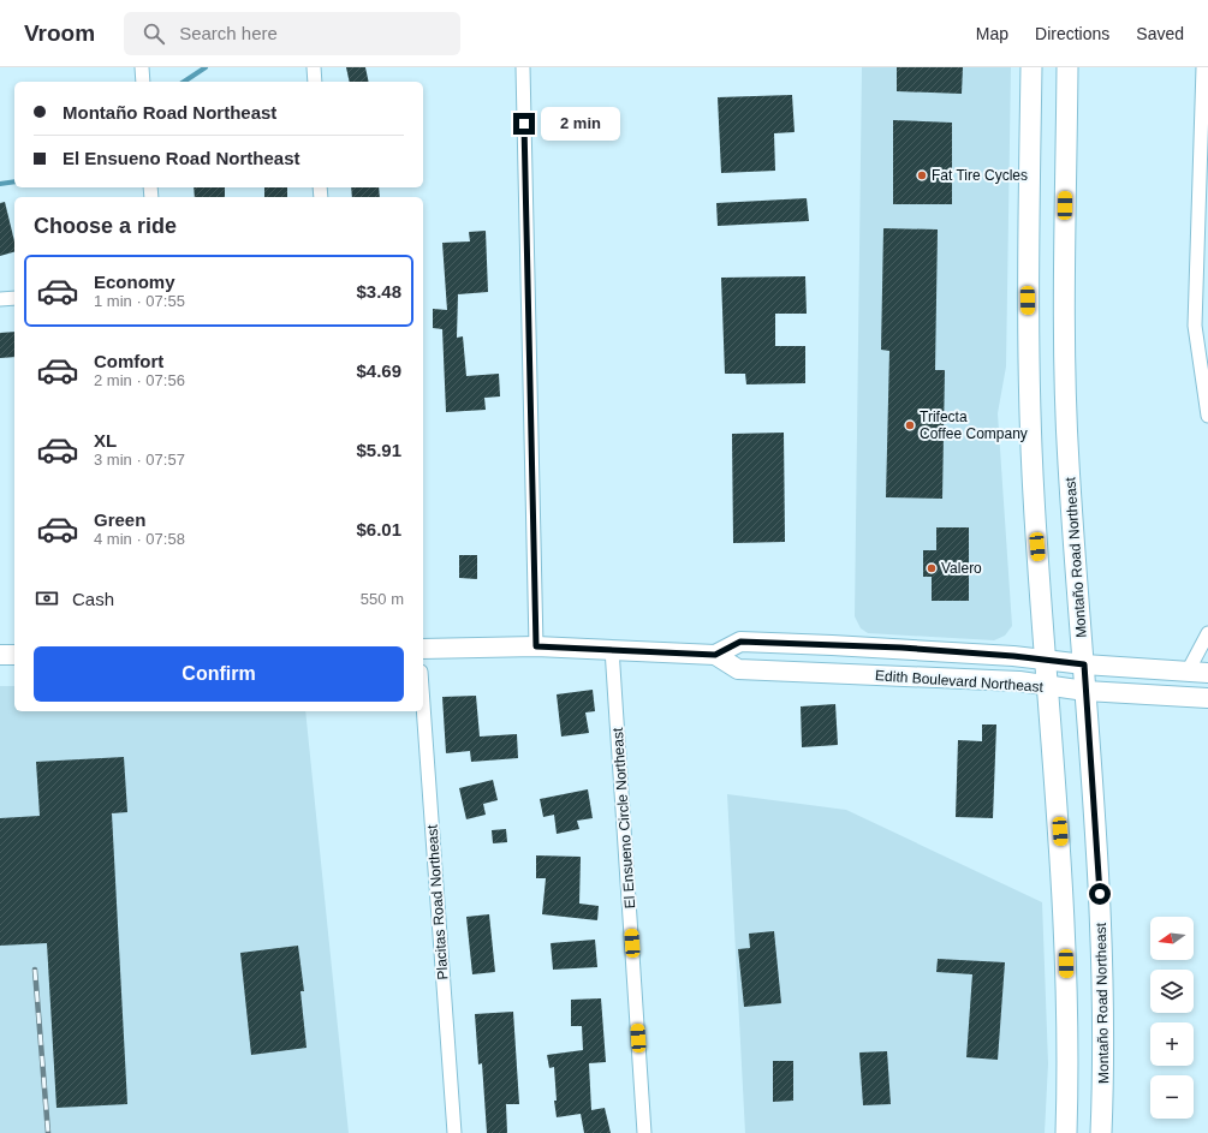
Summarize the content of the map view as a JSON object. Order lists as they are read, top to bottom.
{
  "streets": {
    "main road": ["Montaño Road Northeast"],
    "street": ["Edith Boulevard Northeast", "El Ensueno Circle Northeast", "Placitas Road Northeast"]
  },
  "crossings": [
    ["Montaño Road Northeast", "Edith Boulevard Northeast"],
    ["Edith Boulevard Northeast", "El Ensueno Circle Northeast"]
  ],
  "places": ["Fat Tire Cycles", "Trifecta Coffee Company", "Valero"],
  "north": "left",
  "page": {
    "header": "Vroom",
    "search": "Search here",
    "nav": ["Map", "Directions", "Saved"],
    "banner": ["Montaño Road Northeast", "El Ensueno Road Northeast"],
    "bubble": "2 min",
    "heading": "Choose a ride",
    "list": [
      {
        "name": "Economy",
        "note": "1 min · 07:55",
        "value": "$3.48"
      },
      {
        "name": "Comfort",
        "note": "2 min · 07:56",
        "value": "$4.69"
      },
      {
        "name": "XL",
        "note": "3 min · 07:57",
        "value": "$5.91"
      },
      {
        "name": "Green",
        "note": "4 min · 07:58",
        "value": "$6.01"
      }
    ],
    "pay": ["Cash", "550 m"],
    "buttons": "Confirm",
    "map_buttons": ["+", "−"]
  }
}
